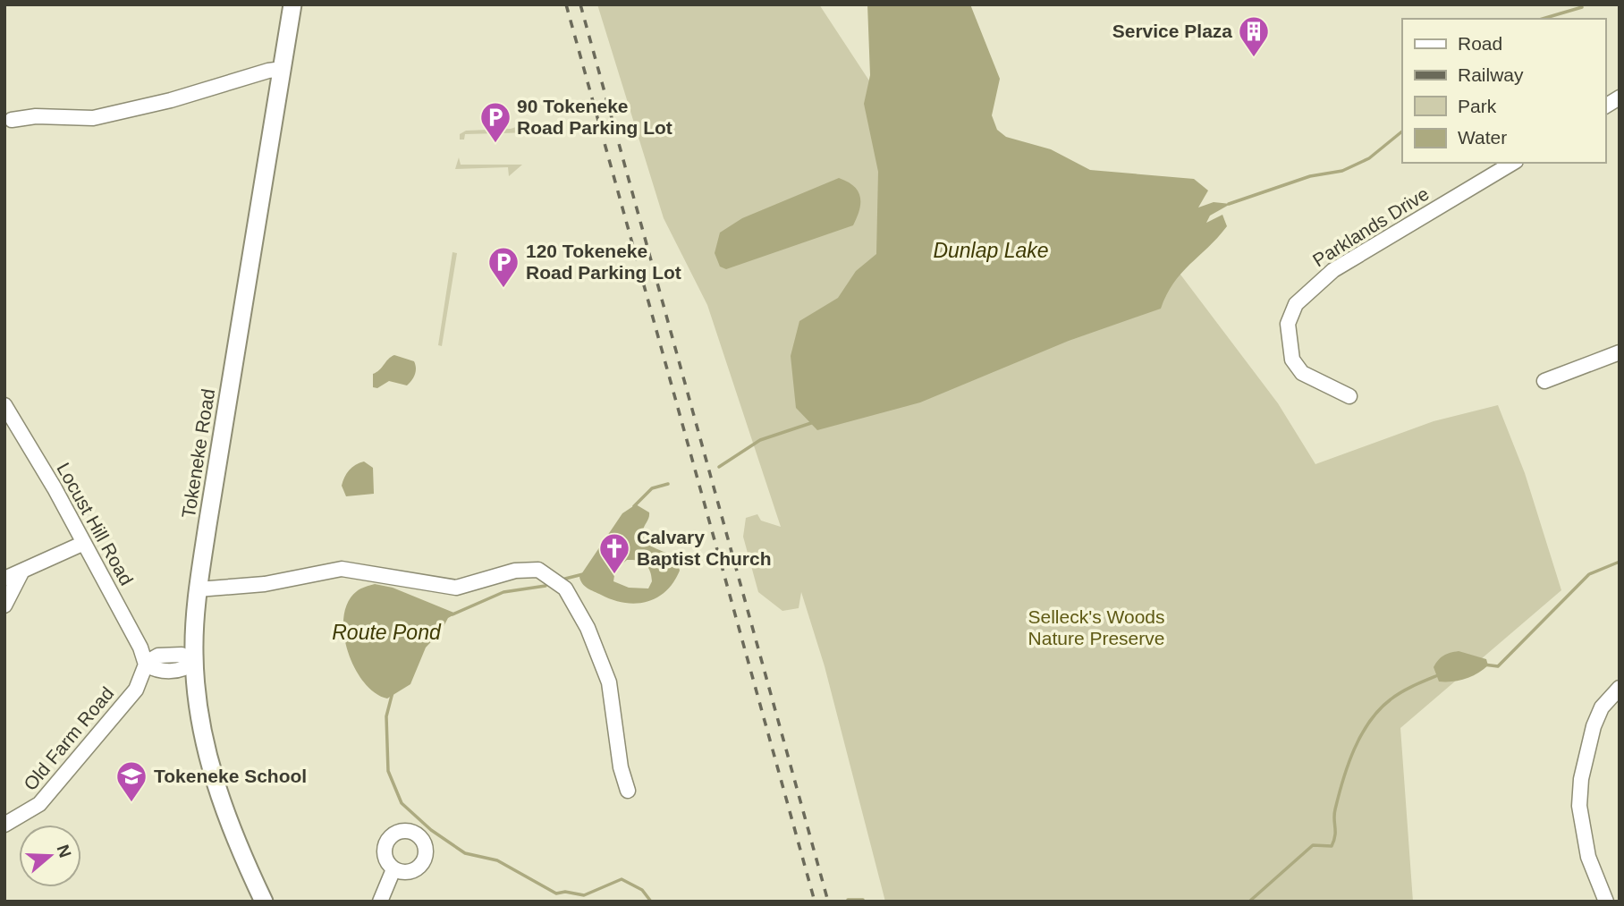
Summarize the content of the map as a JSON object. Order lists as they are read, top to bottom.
{
  "streets": {
    "main road": ["Tokeneke Road"],
    "street": ["Parklands Drive", "Locust Hill Road", "Old Farm Road"]
  },
  "crossings": [
    ["Locust Hill Road", "Old Farm Road"]
  ],
  "water": ["Dunlap Lake", "Route Pond"],
  "parks": ["Selleck's Woods Nature Preserve"],
  "places": {
    "building": ["Service Plaza"],
    "parking": ["90 Tokeneke Road Parking Lot", "120 Tokeneke Road Parking Lot"],
    "church": ["Calvary Baptist Church"],
    "school or university": ["Tokeneke School"]
  },
  "legend": [
    "Road",
    "Railway",
    "Park",
    "Water"
  ],
  "north": "right"
}
